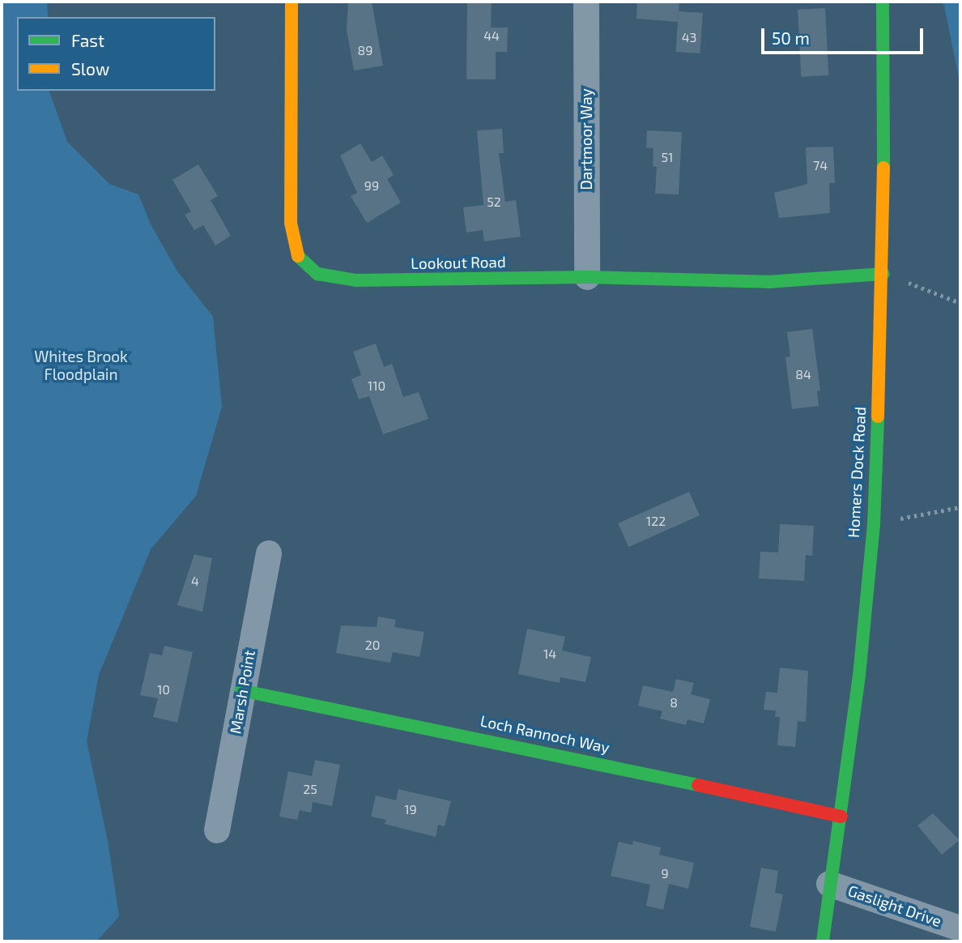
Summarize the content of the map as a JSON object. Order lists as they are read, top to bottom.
{
  "streets": {
    "street": [
      "Dartmoor Way",
      "Lookout Road",
      "Homers Dock Road",
      "Marsh Point",
      "Loch Rannoch Way",
      "Gaslight Drive"
    ]
  },
  "crossings": [
    ["Dartmoor Way", "Lookout Road"],
    ["Lookout Road", "Homers Dock Road"],
    ["Homers Dock Road", "Loch Rannoch Way"],
    ["Homers Dock Road", "Gaslight Drive"],
    ["Marsh Point", "Loch Rannoch Way"]
  ],
  "parks": ["Whites Brook Floodplain"],
  "house_numbers": [
    "44",
    "43",
    "89",
    "51",
    "74",
    "99",
    "52",
    "84",
    "110",
    "122",
    "4",
    "20",
    "14",
    "10",
    "8",
    "25",
    "19",
    "9"
  ],
  "legend": ["Fast", "Slow"],
  "scale_bar": "50 m"
}
